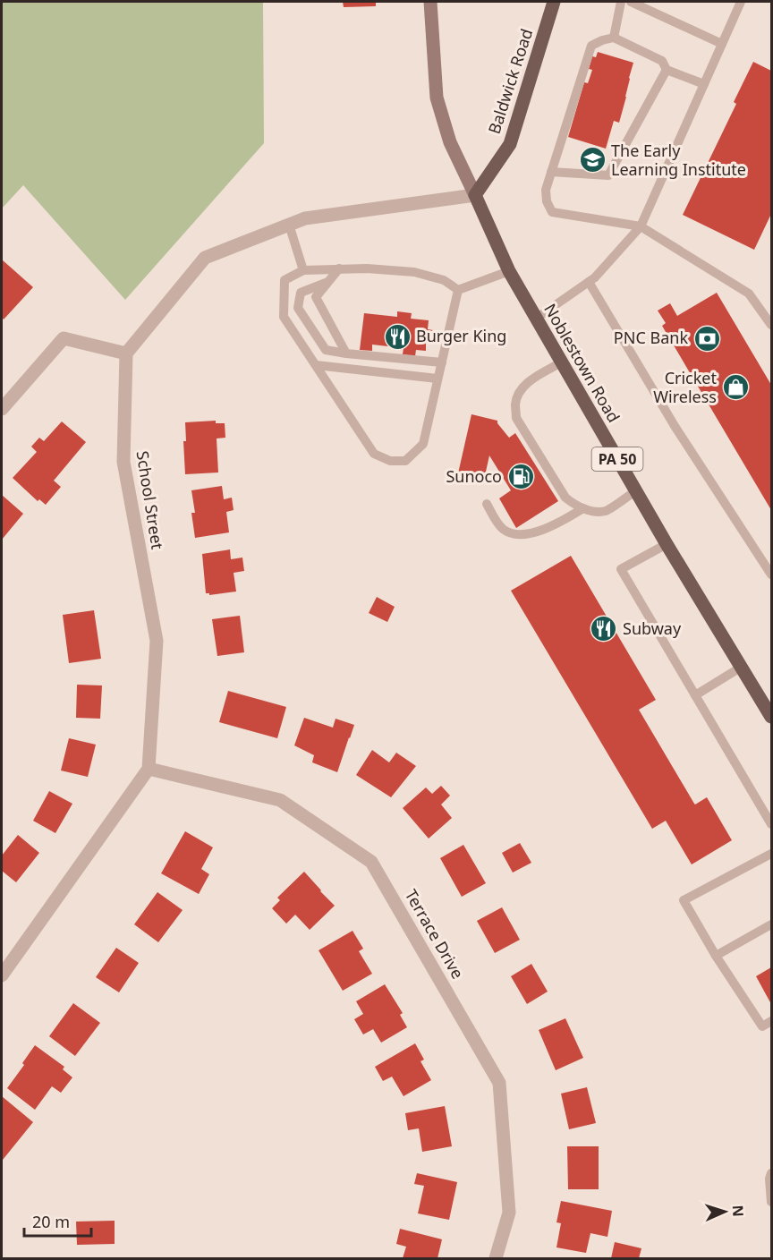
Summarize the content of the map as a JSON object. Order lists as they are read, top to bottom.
{
  "streets": {
    "main road": ["Baldwick Road", "Noblestown Road", "PA 50"],
    "street": ["School Street", "Terrace Drive"]
  },
  "crossings": [
    ["Baldwick Road", "Noblestown Road"],
    ["School Street", "Terrace Drive"]
  ],
  "places": {
    "school or university": ["The Early Learning Institute"],
    "restaurant": ["Burger King", "Subway"],
    "bank": ["PNC Bank"],
    "shop": ["Cricket Wireless"],
    "fuel station": ["Sunoco"]
  },
  "scale_bar": "20 m",
  "north": "right"
}
